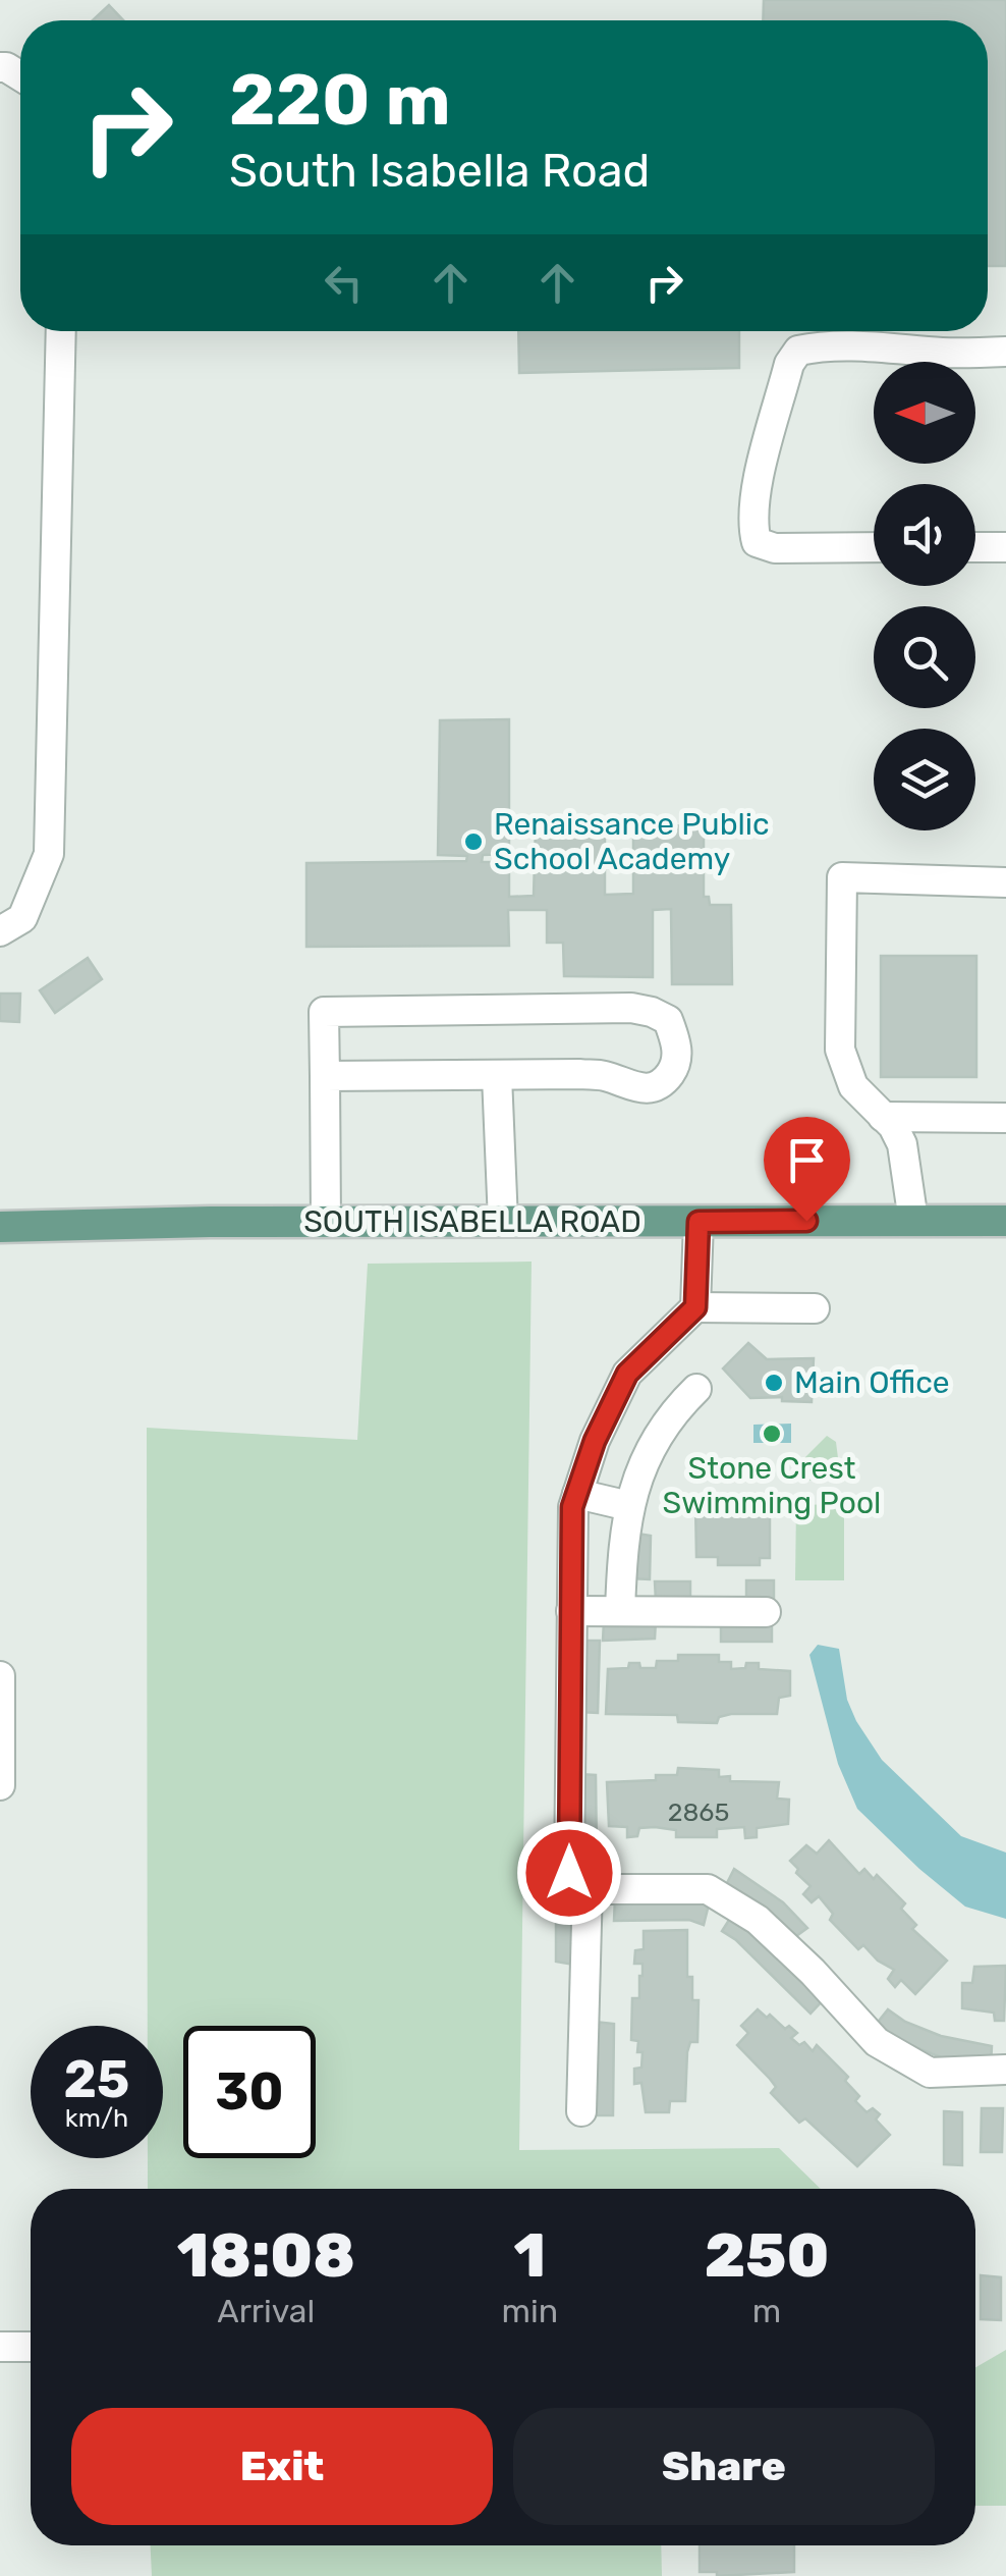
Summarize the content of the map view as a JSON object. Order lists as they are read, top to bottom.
{
  "streets": {
    "main road": ["SOUTH ISABELLA ROAD"]
  },
  "places": ["Renaissance Public School Academy", "Main Office", "Stone Crest Swimming Pool"],
  "house_numbers": ["2865"],
  "north": "left",
  "page": {
    "turn": ["220 m", "South Isabella Road"],
    "speed": "25 km/h",
    "limit": "30",
    "eta": [
      "18:08",
      "Arrival",
      "1",
      "min",
      "250",
      "m"
    ],
    "buttons": ["Exit", "Share"]
  }
}
